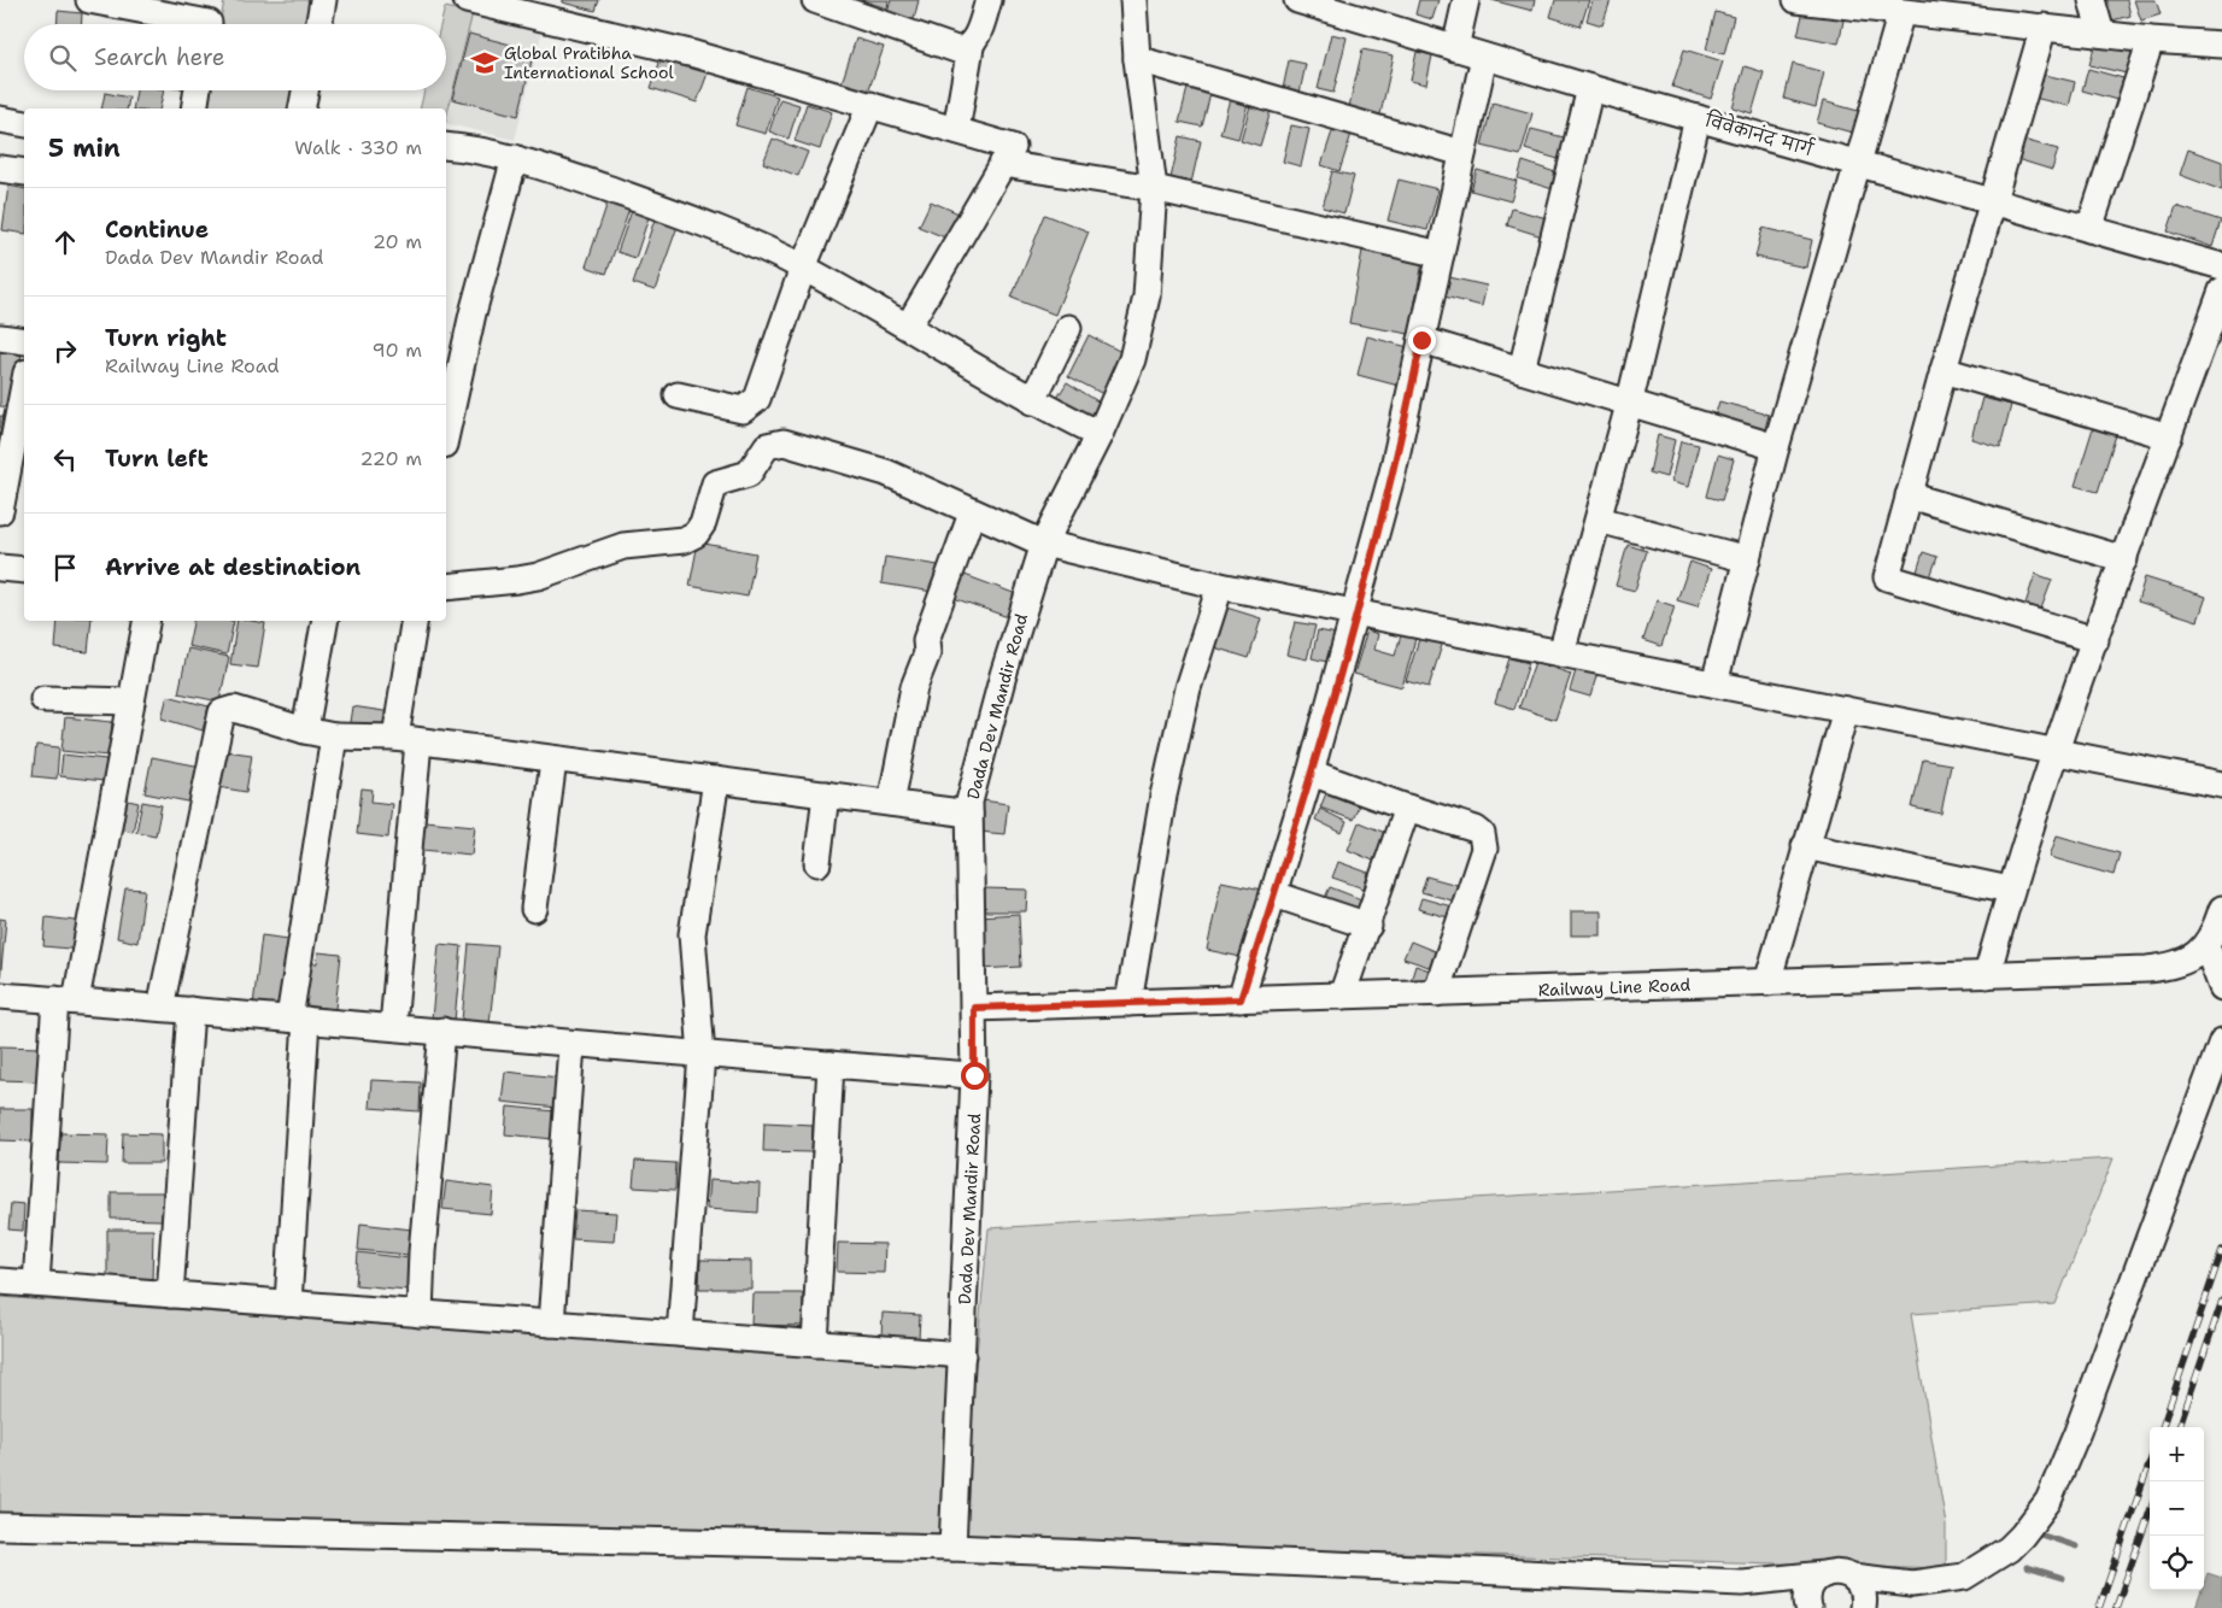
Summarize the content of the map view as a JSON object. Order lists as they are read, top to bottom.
{
  "streets": {
    "street": ["विवेकानंद मार्ग", "Dada Dev Mandir Road", "Railway Line Road"]
  },
  "crossings": [
    ["Dada Dev Mandir Road", "Railway Line Road"]
  ],
  "places": {
    "school or university": ["Global Pratibha International School"]
  },
  "page": {
    "search": "Search here",
    "heading": ["5 min", "Walk · 330 m"],
    "list": [
      ["Continue", "Dada Dev Mandir Road", "20 m"],
      ["Turn right", "Railway Line Road", "90 m"],
      ["Turn left", "220 m"],
      "Arrive at destination"
    ],
    "map_buttons": ["+", "−"]
  }
}
